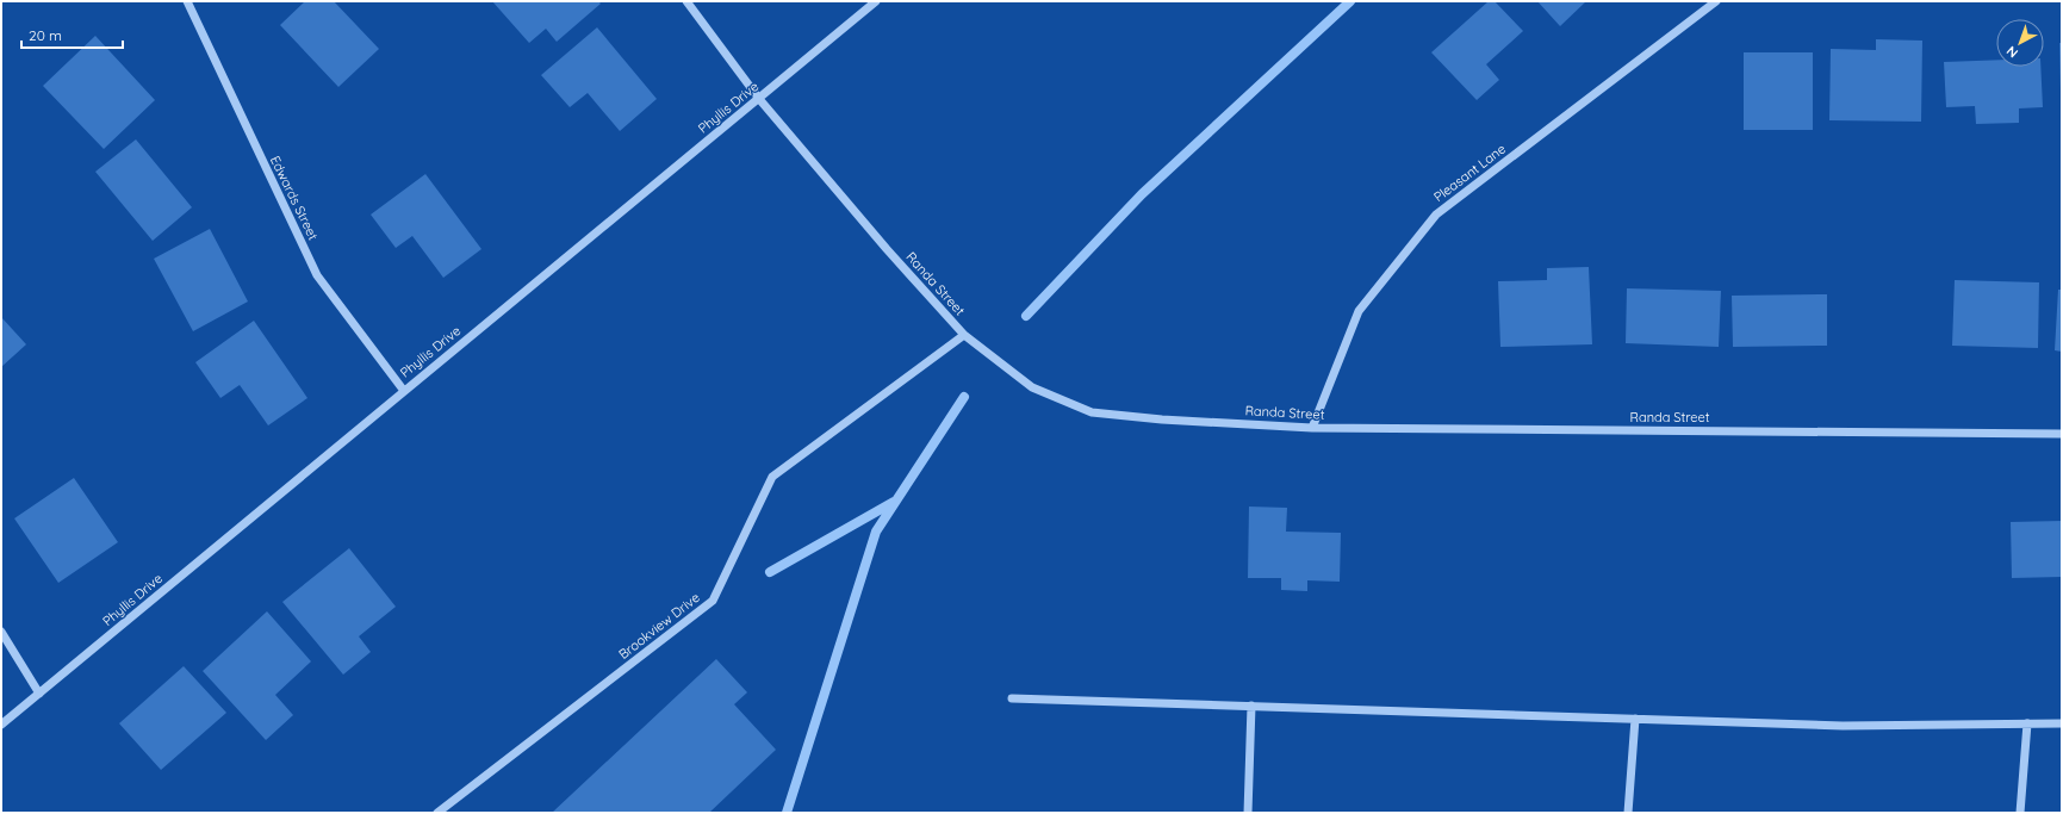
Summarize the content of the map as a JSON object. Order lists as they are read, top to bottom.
{
  "streets": {
    "street": [
      "Phyllis Drive",
      "Pleasant Lane",
      "Edwards Street",
      "Randa Street",
      "Brookview Drive"
    ]
  },
  "crossings": [
    ["Phyllis Drive", "Edwards Street"],
    ["Phyllis Drive", "Randa Street"],
    ["Pleasant Lane", "Randa Street"],
    ["Randa Street", "Brookview Drive"]
  ],
  "scale_bar": "20 m",
  "north": "bottom left"
}
